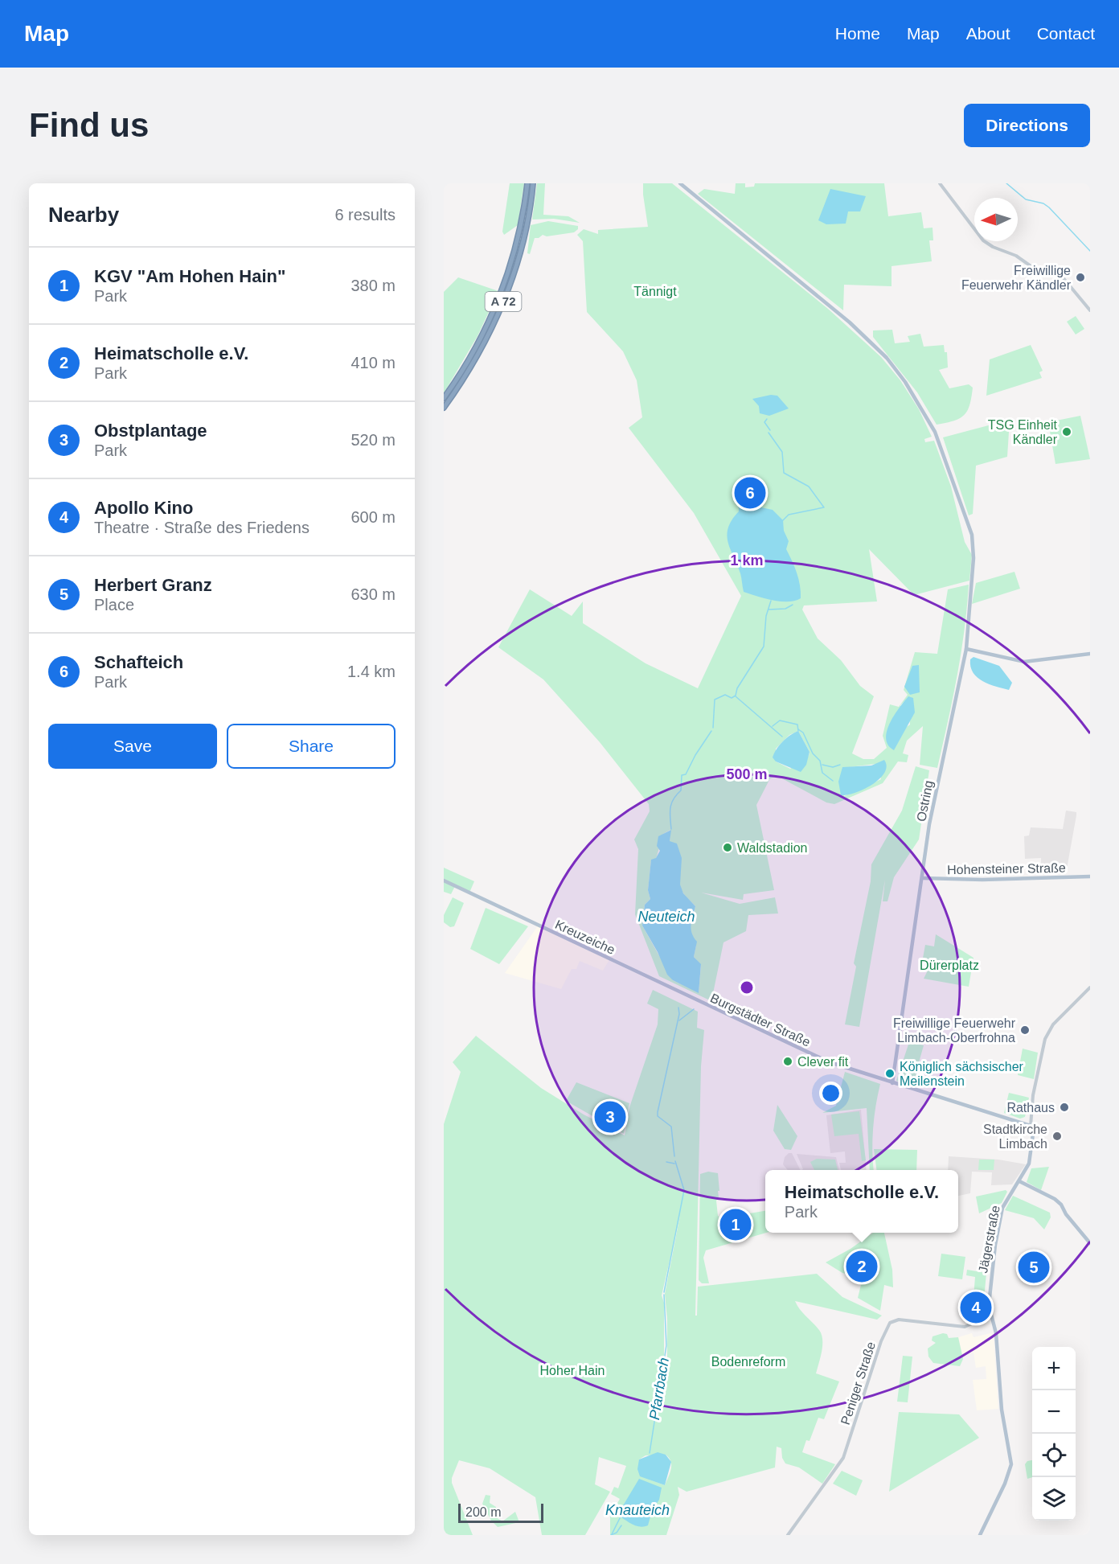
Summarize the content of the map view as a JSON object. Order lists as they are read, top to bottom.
{
  "streets": {
    "highway": ["A 72"],
    "main road": [
      "Ostring",
      "Hohensteiner Straße",
      "Kreuzeiche",
      "Burgstädter Straße",
      "Jägerstraße"
    ],
    "street": ["Peniger Straße"]
  },
  "crossings": [
    ["Ostring", "Hohensteiner Straße"],
    ["Ostring", "Burgstädter Straße"],
    ["Kreuzeiche", "Burgstädter Straße"],
    ["Burgstädter Straße", "Jägerstraße"],
    ["Jägerstraße", "Peniger Straße"]
  ],
  "water": ["Neuteich", "Pfarrbach", "Knauteich"],
  "parks": [
    "Tännigt",
    "Dürerplatz",
    "Bodenreform",
    "Hoher Hain"
  ],
  "places": [
    "Freiwillige Feuerwehr Kändler",
    "TSG Einheit Kändler",
    "Waldstadion",
    "Freiwillige Feuerwehr Limbach-Oberfrohna",
    "Clever fit",
    "Königlich sächsischer Meilenstein",
    "Rathaus",
    "Stadtkirche Limbach"
  ],
  "scale_bar": "200 m",
  "north": "left",
  "page": {
    "header": "Map",
    "nav": [
      "Home",
      "Map",
      "About",
      "Contact"
    ],
    "buttons": [
      "Directions",
      ["Save", "Share"]
    ],
    "title": "Find us",
    "heading": ["Nearby", "6 results"],
    "list": [
      {
        "mark": "1",
        "name": "KGV \"Am Hohen Hain\"",
        "note": "Park",
        "value": "380 m"
      },
      {
        "mark": "2",
        "name": "Heimatscholle e.V.",
        "note": "Park",
        "value": "410 m"
      },
      {
        "mark": "3",
        "name": "Obstplantage",
        "note": "Park",
        "value": "520 m"
      },
      {
        "mark": "4",
        "name": "Apollo Kino",
        "note": "Theatre · Straße des Friedens",
        "value": "600 m"
      },
      {
        "mark": "5",
        "name": "Herbert Granz",
        "note": "Place",
        "value": "630 m"
      },
      {
        "mark": "6",
        "name": "Schafteich",
        "note": "Park",
        "value": "1.4 km"
      }
    ],
    "pins": [
      "6",
      "3",
      "1",
      "2",
      "5",
      "4"
    ],
    "popup": ["Heimatscholle e.V.", "Park"],
    "map_buttons": ["+", "−"],
    "scale": "200 m"
  },
  "rings": ["1 km", "500 m"]
}
